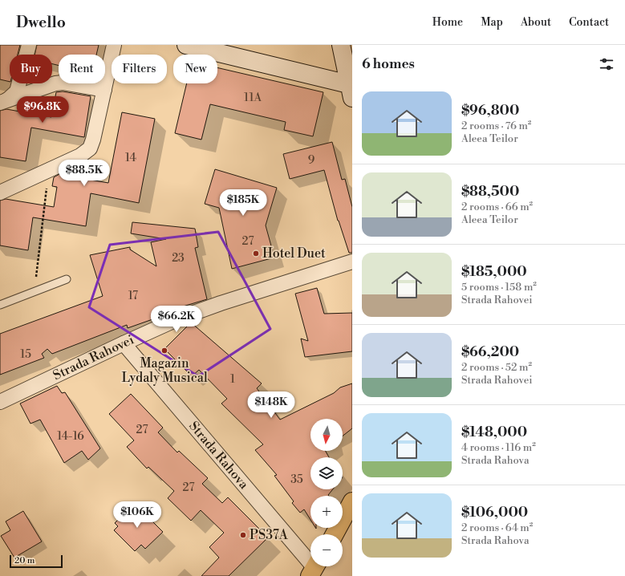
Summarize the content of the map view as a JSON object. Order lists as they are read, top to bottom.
{
  "streets": {
    "street": ["Strada Rahovei", "Strada Rahova"]
  },
  "crossings": [
    ["Strada Rahovei", "Strada Rahova"]
  ],
  "places": ["Hotel Duet", "Magazin Lydaly Musical", "PS37A"],
  "house_numbers": [
    "11A",
    "14",
    "9",
    "27",
    "23",
    "17",
    "15",
    "1",
    "27",
    "14-16",
    "35",
    "27"
  ],
  "scale_bar": "20 m",
  "north": "bottom",
  "page": {
    "header": "Dwello",
    "nav": [
      "Home",
      "Map",
      "About",
      "Contact"
    ],
    "heading": "6 homes",
    "chip": [
      "Buy",
      "Rent",
      "Filters",
      "New"
    ],
    "list": [
      {
        "name": "$96,800",
        "note": "2 rooms · 76 m² · Aleea Teilor"
      },
      {
        "name": "$88,500",
        "note": "2 rooms · 66 m² · Aleea Teilor"
      },
      {
        "name": "$185,000",
        "note": "5 rooms · 158 m² · Strada Rahovei"
      },
      {
        "name": "$66,200",
        "note": "2 rooms · 52 m² · Strada Rahovei"
      },
      {
        "name": "$148,000",
        "note": "4 rooms · 116 m² · Strada Rahova"
      },
      {
        "name": "$106,000",
        "note": "2 rooms · 64 m² · Strada Rahova"
      }
    ],
    "price": [
      "$96.8K",
      "$88.5K",
      "$185K",
      "$66.2K",
      "$148K",
      "$106K"
    ],
    "map_buttons": ["+", "−"],
    "scale": "20 m"
  }
}
